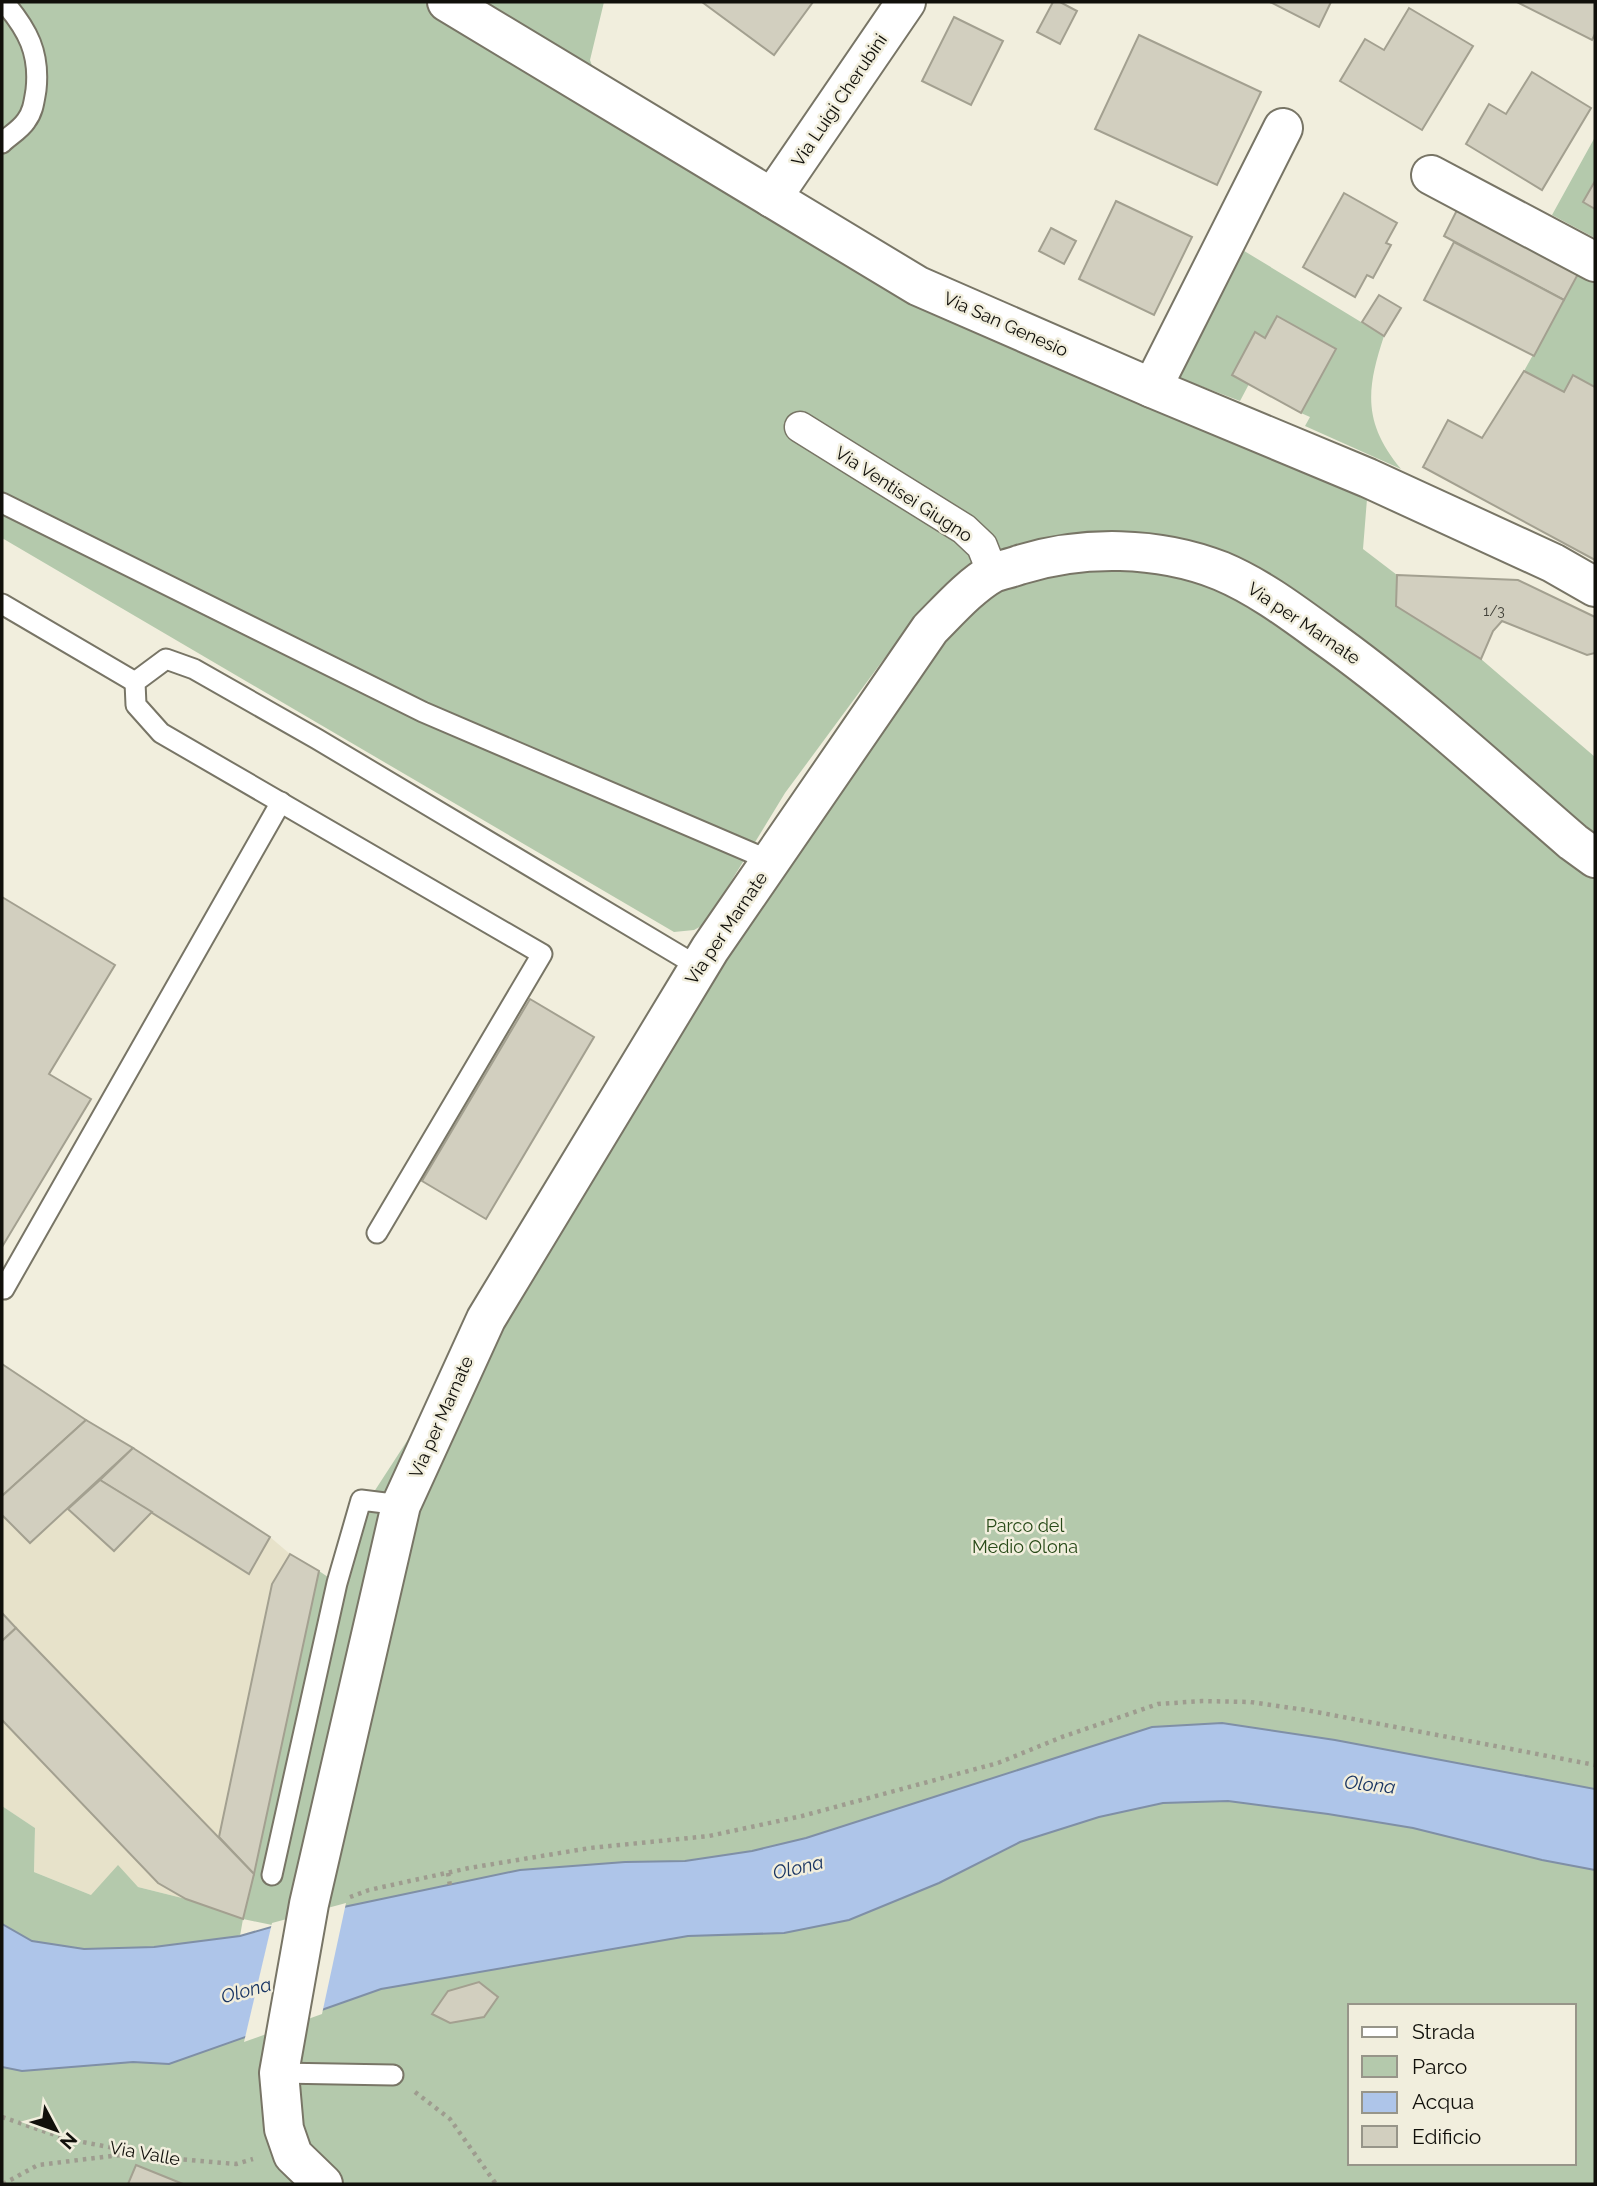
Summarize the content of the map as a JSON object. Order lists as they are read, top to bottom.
{
  "streets": {
    "street": [
      "Via Luigi Cherubini",
      "Via San Genesio",
      "Via Ventisei Giugno",
      "Via per Marnate"
    ],
    "path": ["Via Valle"]
  },
  "crossings": [
    ["Via Luigi Cherubini", "Via San Genesio"],
    ["Via Ventisei Giugno", "Via per Marnate"]
  ],
  "water": ["Olona"],
  "parks": ["Parco del Medio Olona"],
  "house_numbers": ["1/3"],
  "legend": [
    "Strada",
    "Parco",
    "Acqua",
    "Edificio"
  ],
  "north": "bottom right"
}
